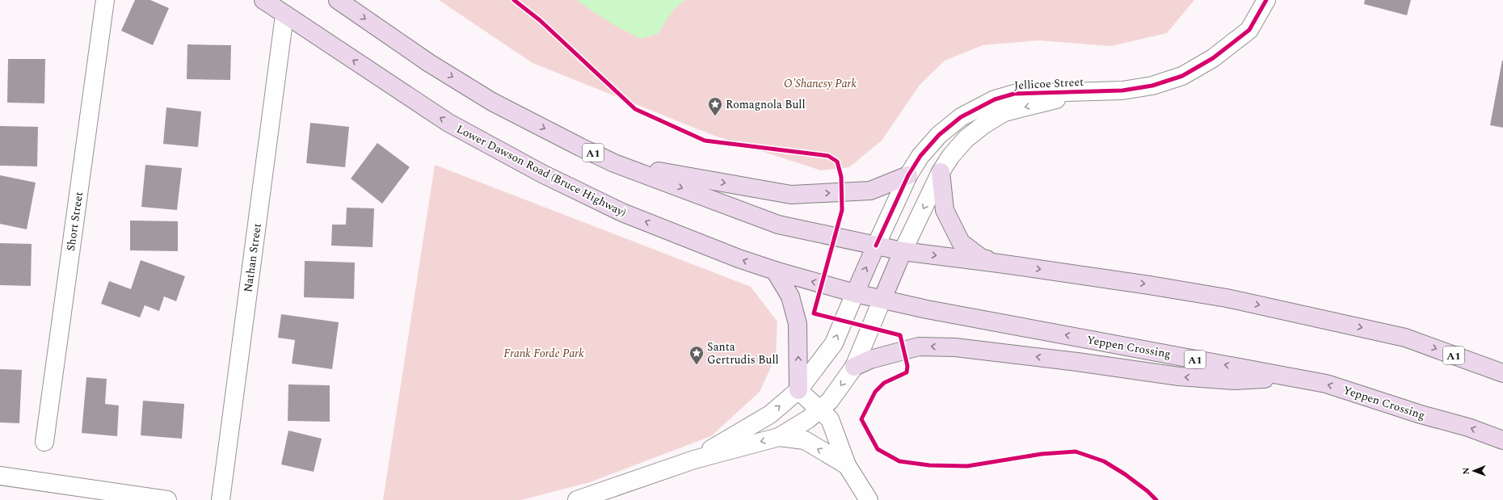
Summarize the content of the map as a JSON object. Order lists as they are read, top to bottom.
{
  "streets": {
    "highway": ["A1", "Lower Dawson Road (Bruce Highway)", "Yeppen Crossing"],
    "street": ["Jellicoe Street", "Short Street", "Nathan Street"]
  },
  "crossings": [
    ["Jellicoe Street", "A1"],
    ["Lower Dawson Road (Bruce Highway)", "Nathan Street"],
    ["Lower Dawson Road (Bruce Highway)", "Yeppen Crossing"]
  ],
  "parks": ["O'Shanesy Park", "Frank Forde Park"],
  "places": {
    "place": ["Romagnola Bull", "Santa Gertrudis Bull"]
  },
  "north": "left"
}
